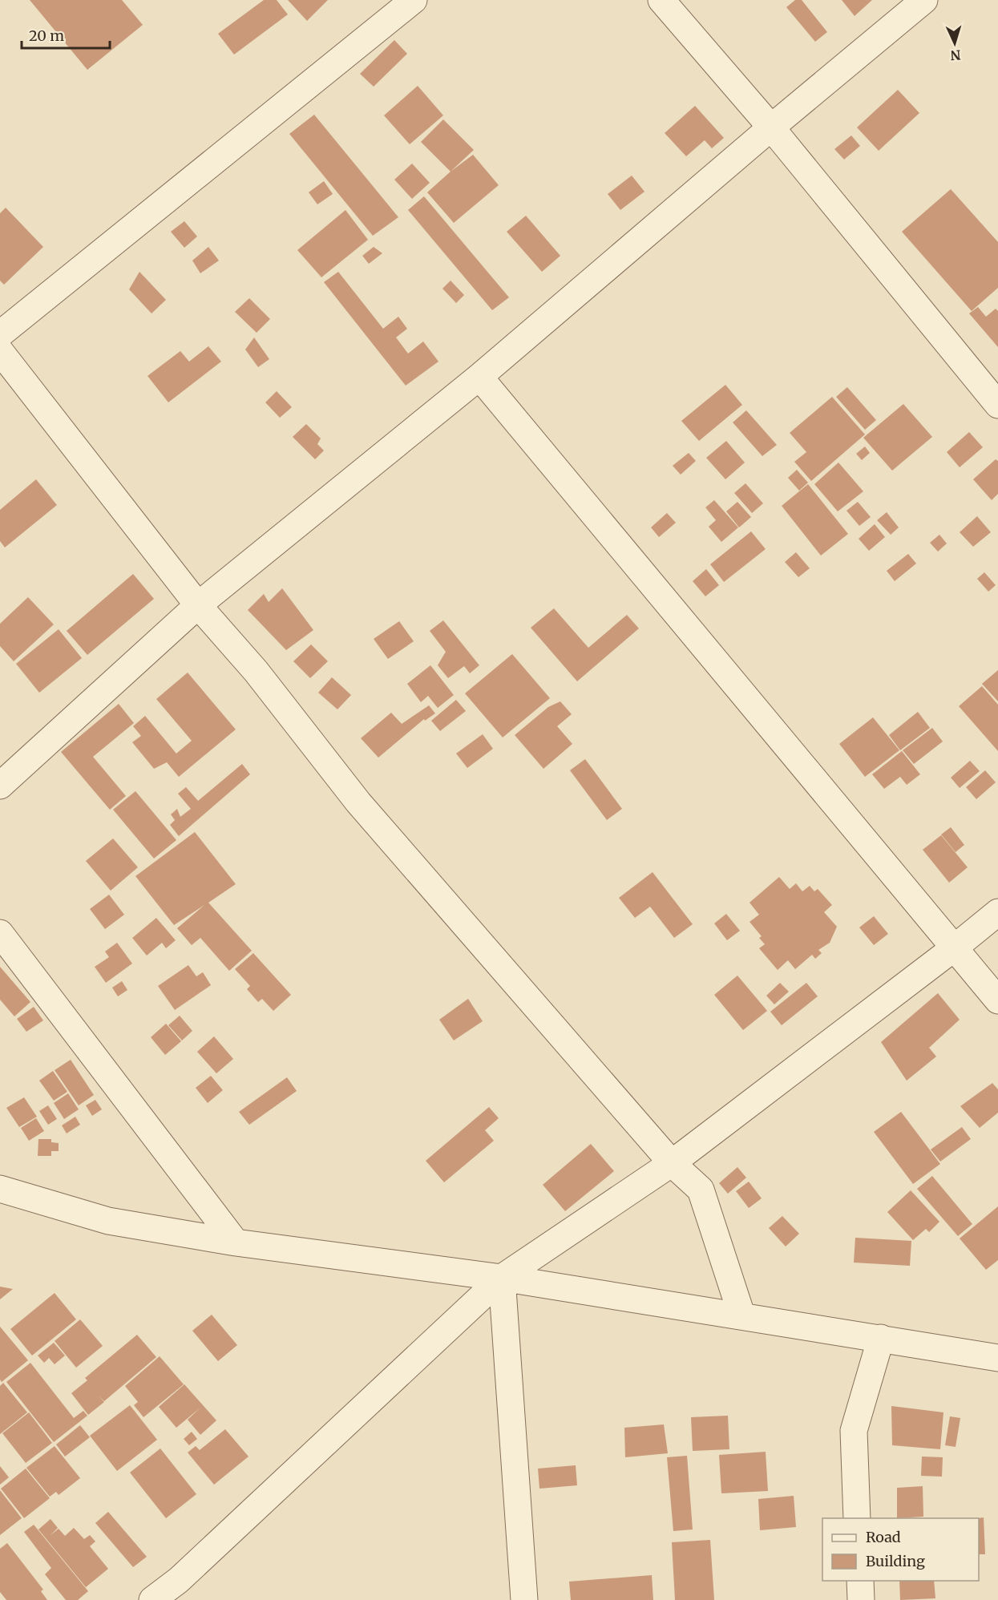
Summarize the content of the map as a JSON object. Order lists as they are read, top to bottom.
{
  "legend": ["Road", "Building"],
  "scale_bar": "20 m",
  "north": "bottom"
}
